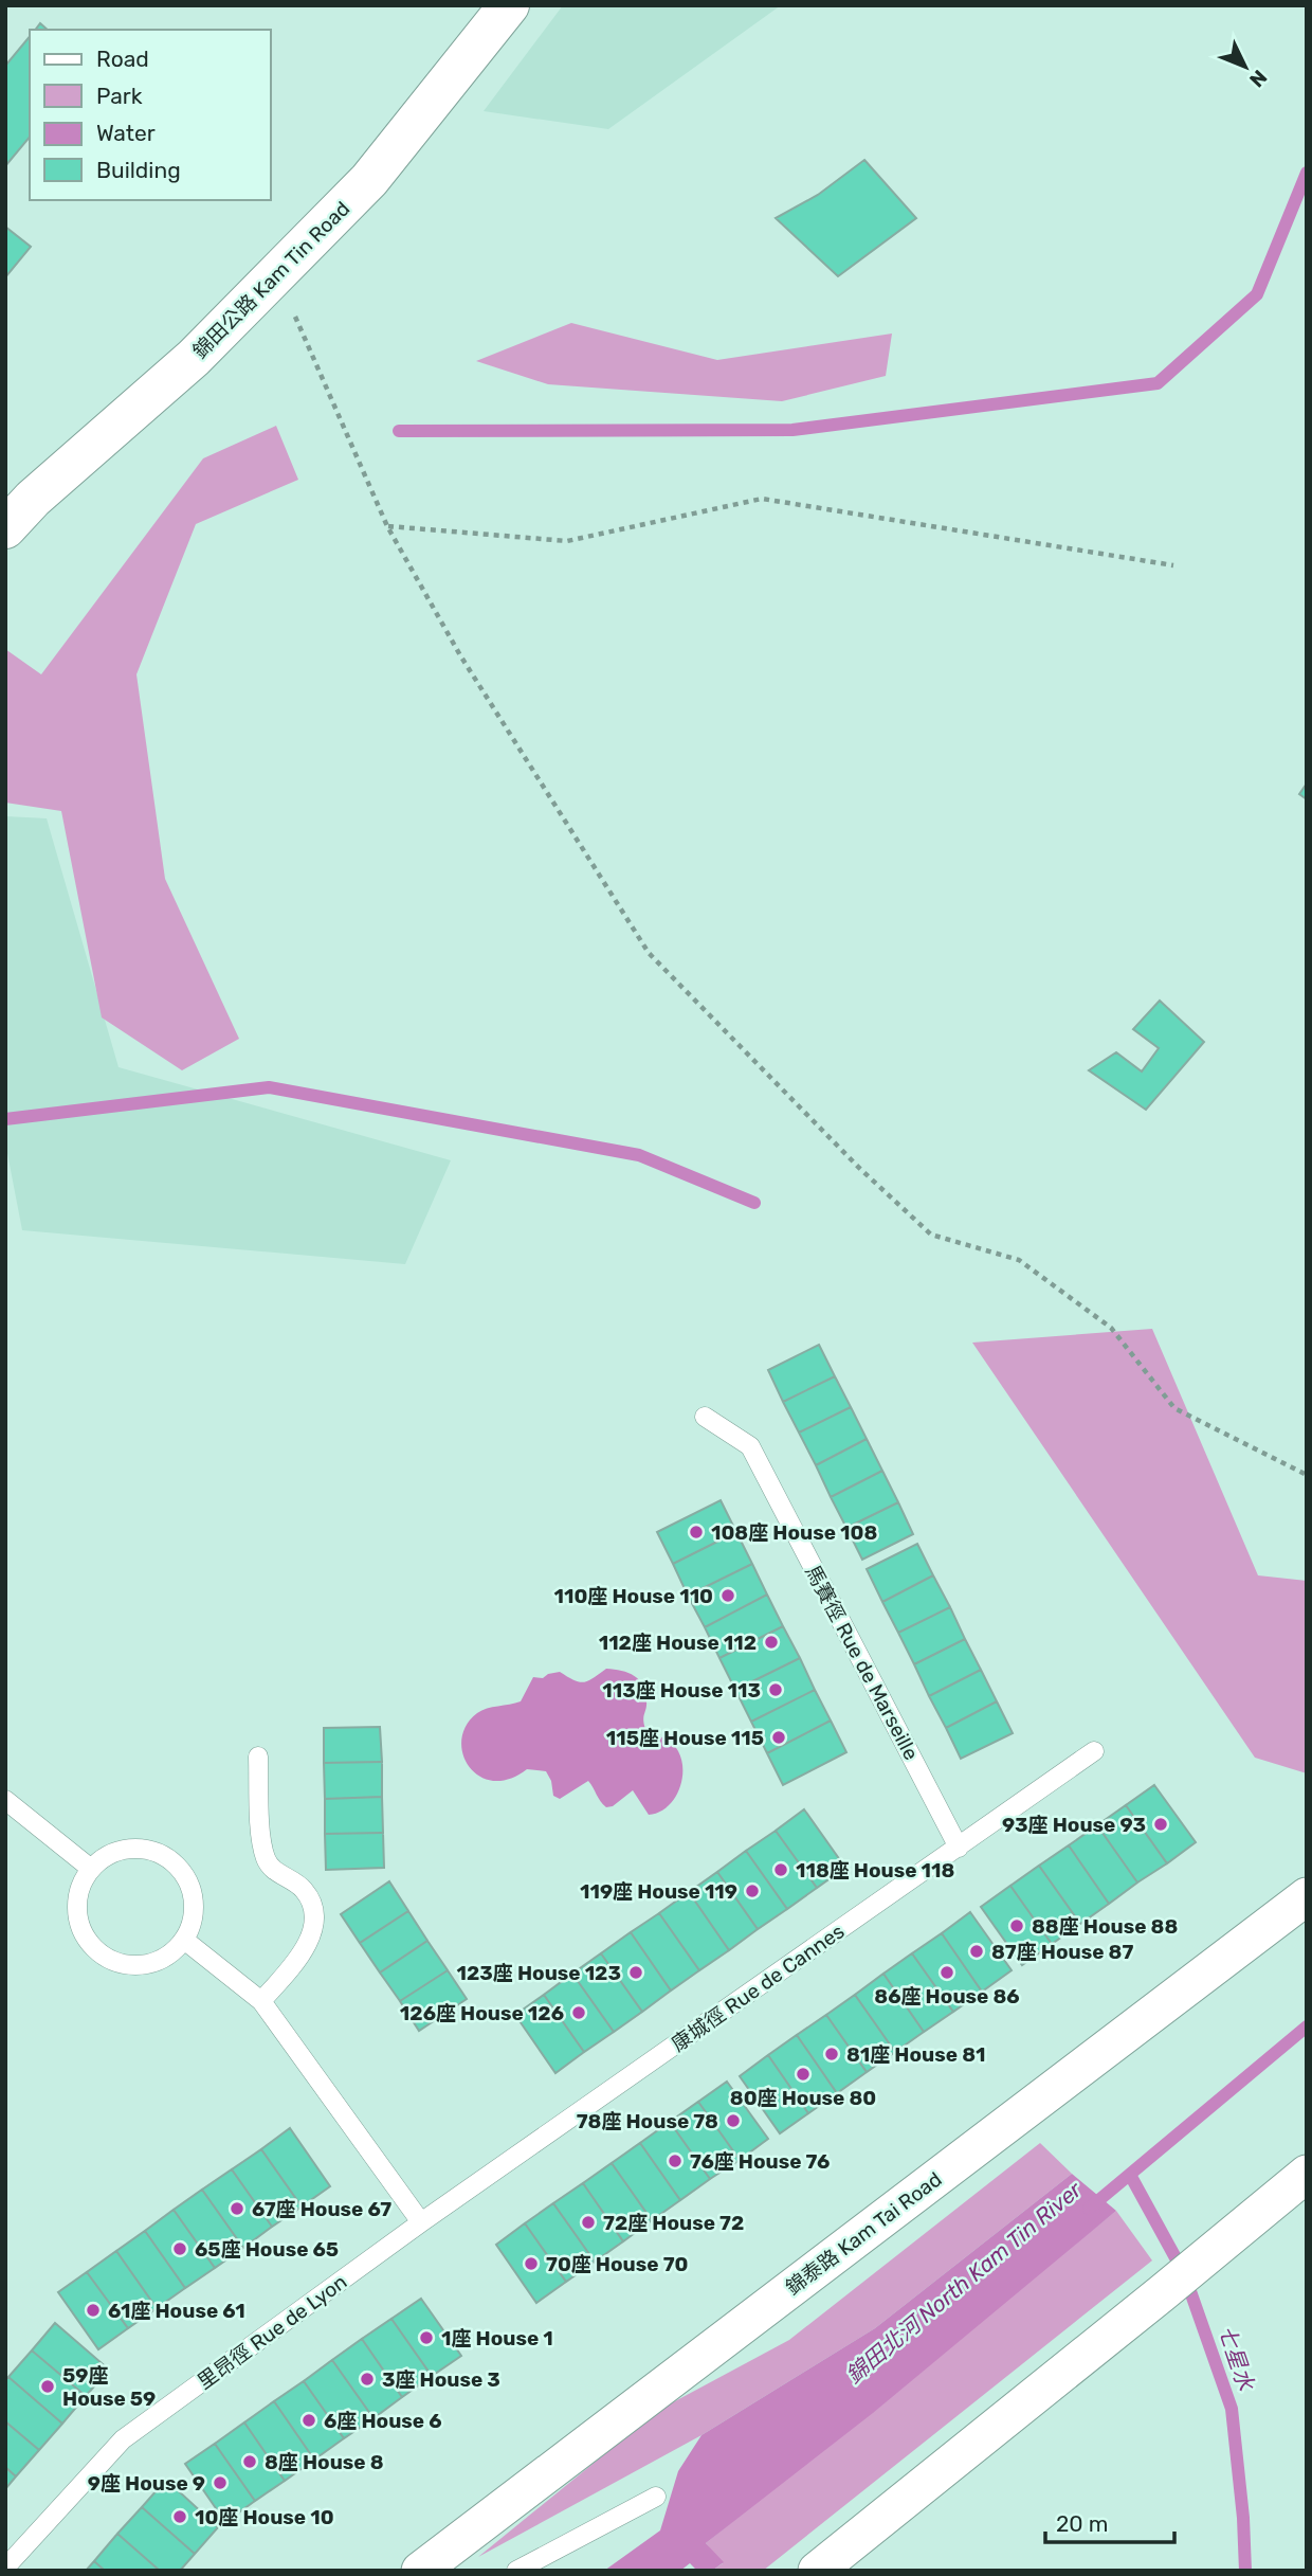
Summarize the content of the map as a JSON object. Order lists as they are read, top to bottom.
{
  "streets": {
    "main road": ["錦田公路 Kam Tin Road"],
    "street": ["錦泰路 Kam Tai Road"],
    "lane": ["馬賽徑 Rue de Marseille", "康城徑 Rue de Cannes", "里昂徑 Rue de Lyon"]
  },
  "crossings": [
    ["馬賽徑 Rue de Marseille", "康城徑 Rue de Cannes"],
    ["康城徑 Rue de Cannes", "里昂徑 Rue de Lyon"]
  ],
  "water": ["錦田北河 North Kam Tin River", "七星水"],
  "places": [
    "108座 House 108",
    "110座 House 110",
    "112座 House 112",
    "113座 House 113",
    "115座 House 115",
    "93座 House 93",
    "118座 House 118",
    "119座 House 119",
    "88座 House 88",
    "87座 House 87",
    "123座 House 123",
    "86座 House 86",
    "126座 House 126",
    "81座 House 81",
    "80座 House 80",
    "78座 House 78",
    "76座 House 76",
    "67座 House 67",
    "72座 House 72",
    "65座 House 65",
    "70座 House 70",
    "61座 House 61",
    "1座 House 1",
    "3座 House 3",
    "59座 House 59",
    "6座 House 6",
    "8座 House 8",
    "9座 House 9",
    "10座 House 10"
  ],
  "legend": [
    "Road",
    "Park",
    "Water",
    "Building"
  ],
  "scale_bar": "20 m",
  "north": "bottom right"
}
